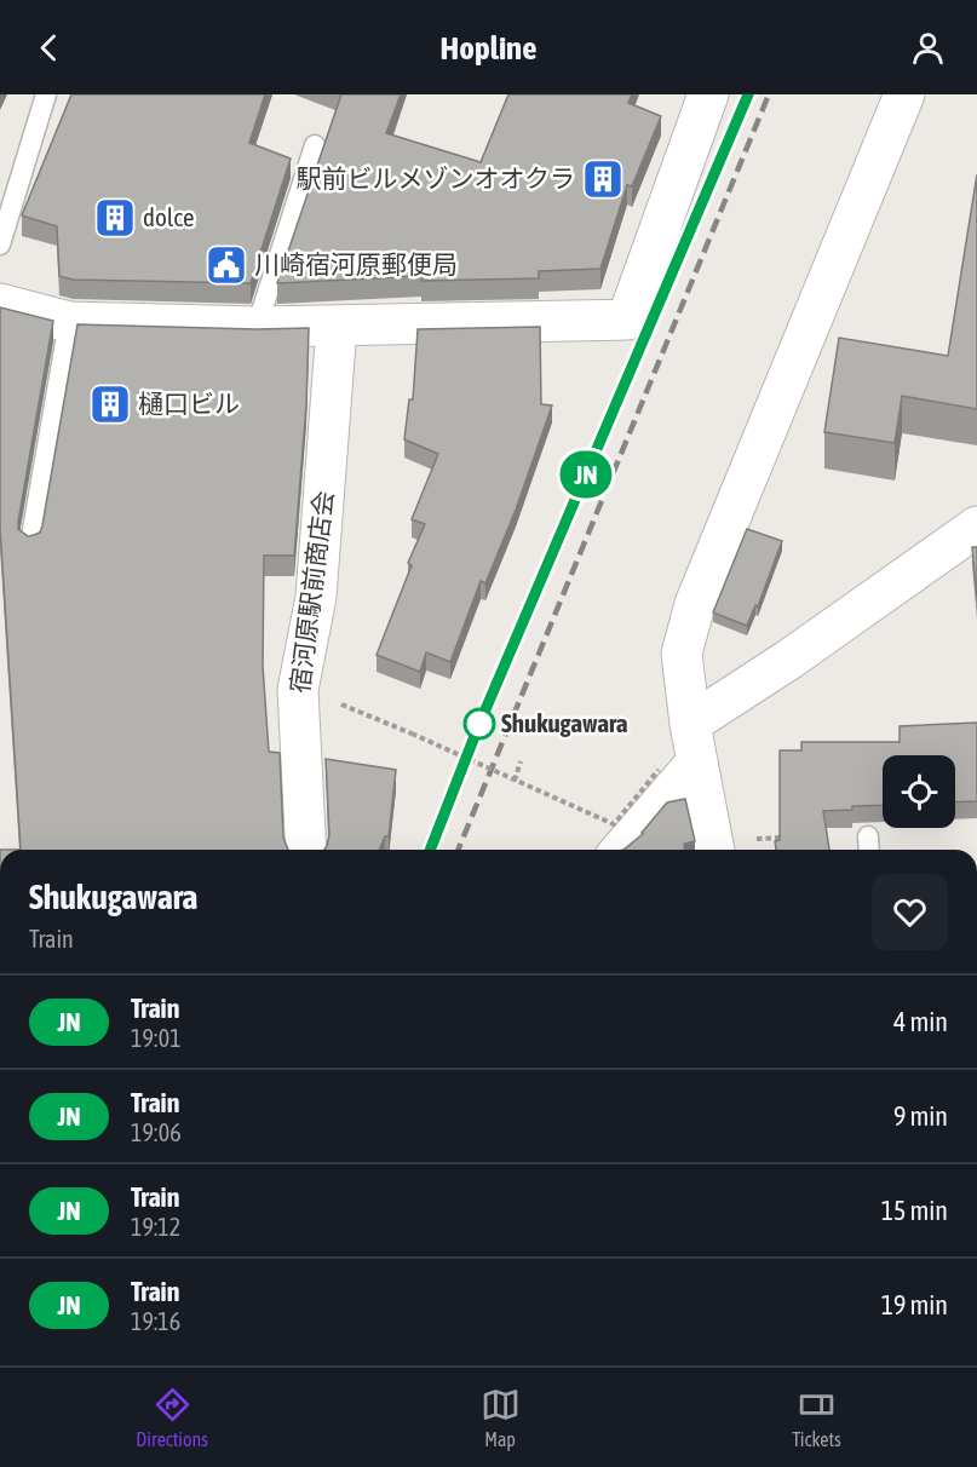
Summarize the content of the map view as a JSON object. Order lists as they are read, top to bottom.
{
  "streets": {
    "street": ["宿河原駅前商店会"]
  },
  "places": {
    "building": ["駅前ビルメゾンオオクラ", "dolce", "樋口ビル"],
    "public building": ["川崎宿河原郵便局"],
    "other": ["Shukugawara"]
  },
  "page": {
    "header": "Hopline",
    "on_map": "JN",
    "heading": ["Shukugawara", "Train"],
    "list": [
      {
        "mark": "JN",
        "name": "Train",
        "note": "19:01",
        "value": "4 min"
      },
      {
        "mark": "JN",
        "name": "Train",
        "note": "19:06",
        "value": "9 min"
      },
      {
        "mark": "JN",
        "name": "Train",
        "note": "19:12",
        "value": "15 min"
      },
      {
        "mark": "JN",
        "name": "Train",
        "note": "19:16",
        "value": "19 min"
      }
    ],
    "tabs": ["Directions", "Map", "Tickets"]
  }
}
